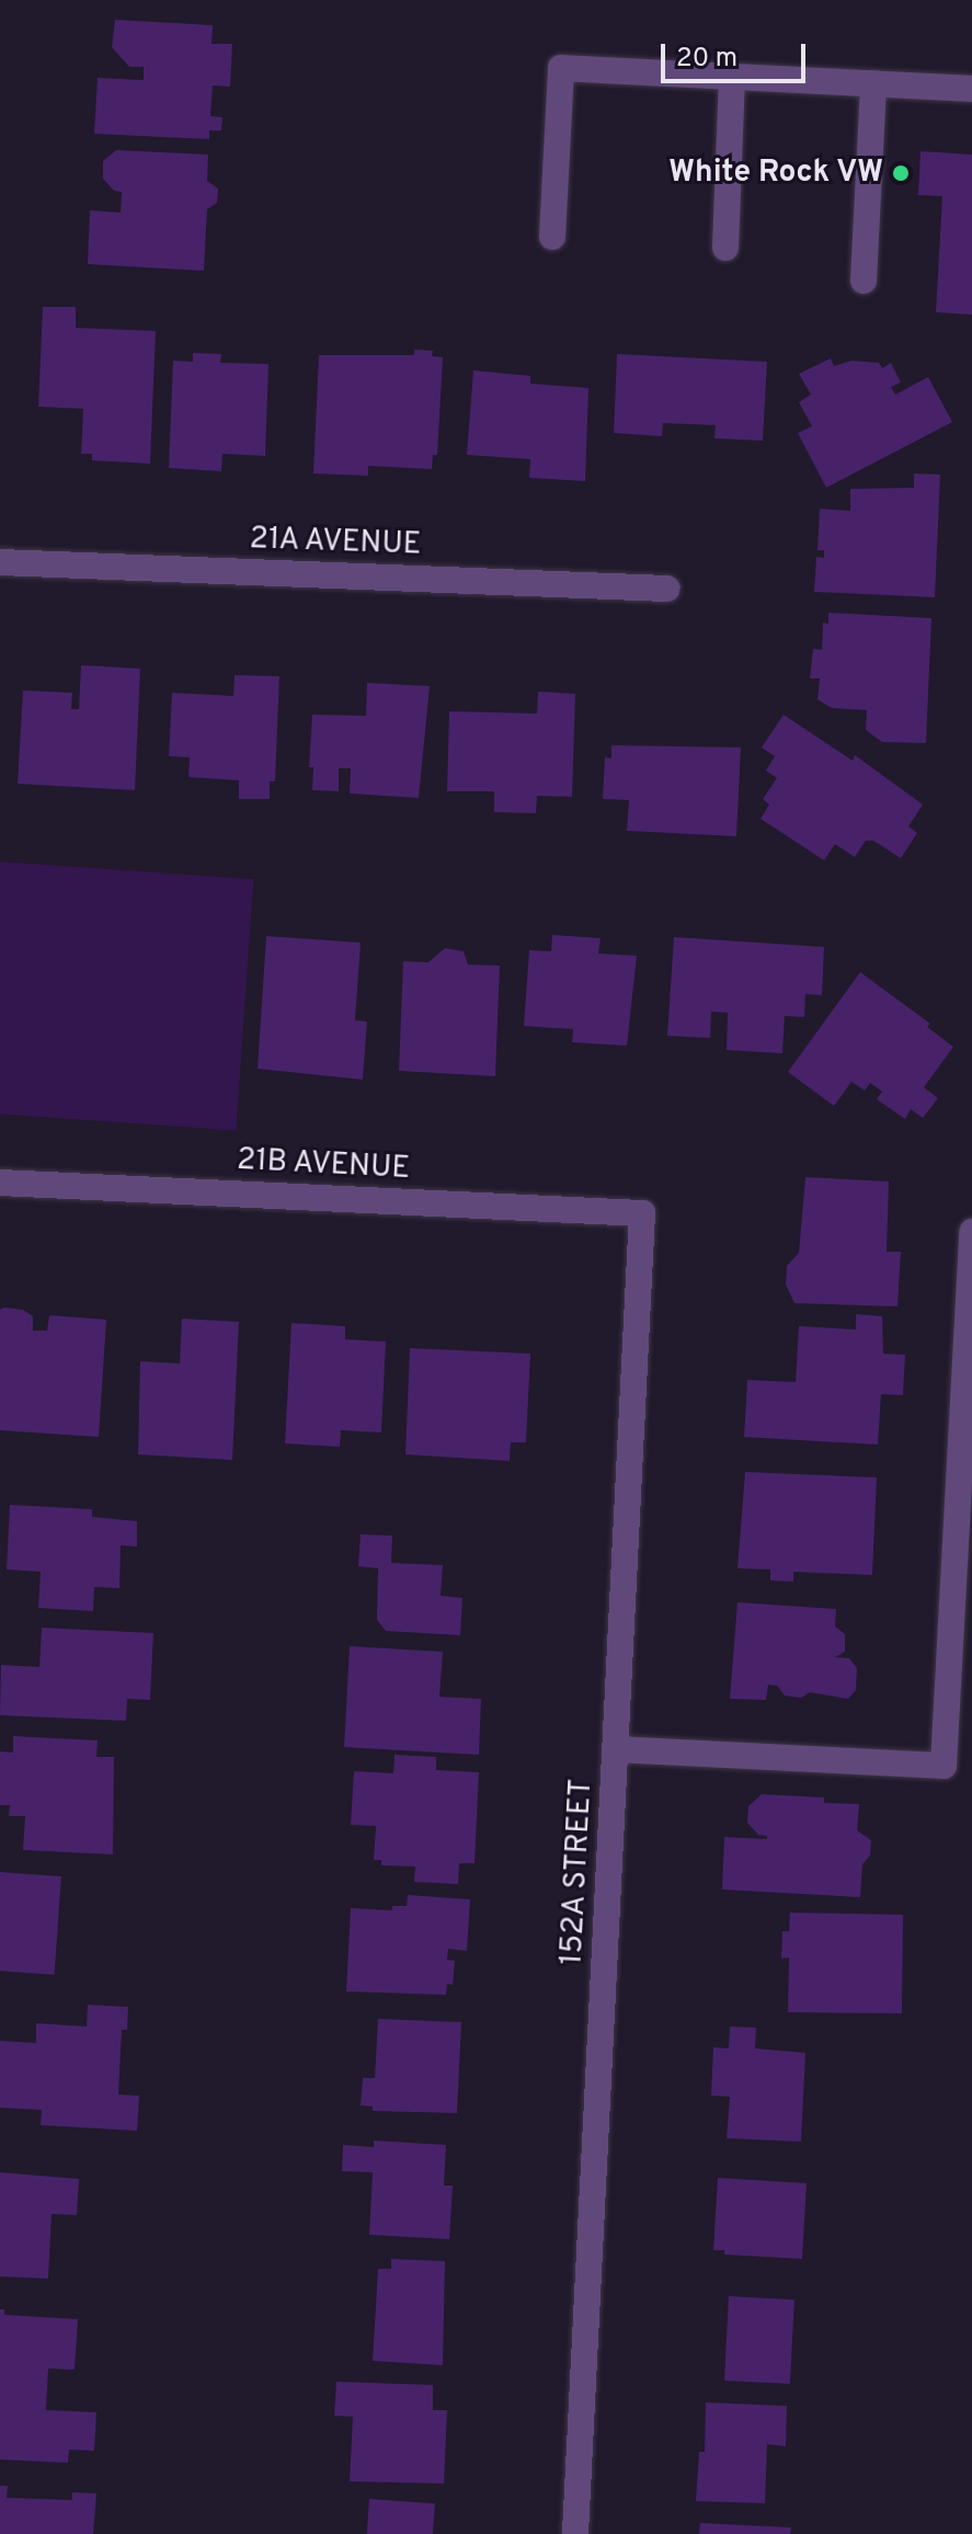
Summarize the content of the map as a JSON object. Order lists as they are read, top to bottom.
{
  "streets": {
    "street": ["21A AVENUE", "21B AVENUE", "152A STREET"]
  },
  "crossings": [
    ["21B AVENUE", "152A STREET"]
  ],
  "places": ["White Rock VW"],
  "scale_bar": "20 m"
}
